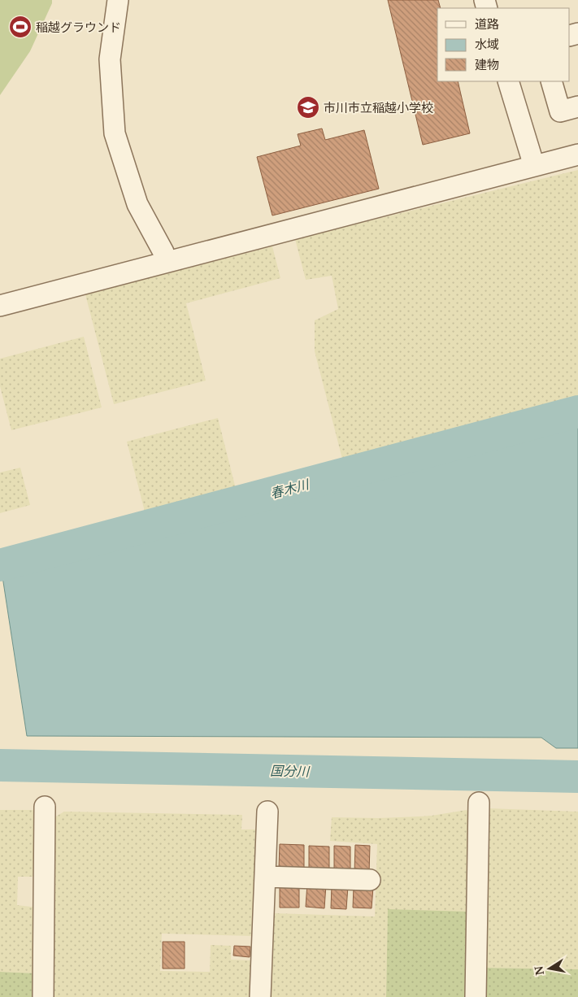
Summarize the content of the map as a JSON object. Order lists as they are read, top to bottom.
{
  "water": ["春木川", "国分川"],
  "places": {
    "sports": ["稲越グラウンド"],
    "school or university": ["市川市立稲越小学校"]
  },
  "legend": ["道路", "水域", "建物"],
  "north": "left"
}
